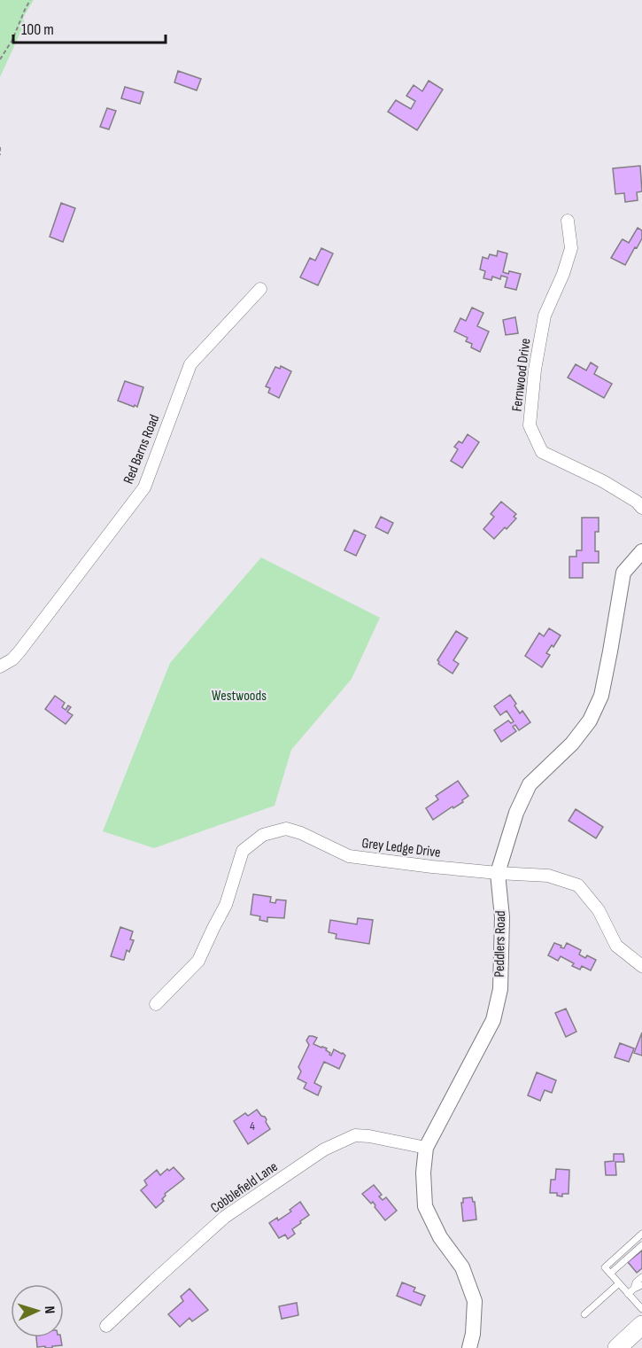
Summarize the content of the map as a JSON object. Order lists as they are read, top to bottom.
{
  "streets": {
    "street": [
      "Fernwood Drive",
      "Red Barns Road",
      "Grey Ledge Drive",
      "Peddlers Road",
      "Cobblefield Lane"
    ]
  },
  "crossings": [
    ["Grey Ledge Drive", "Peddlers Road"],
    ["Peddlers Road", "Cobblefield Lane"]
  ],
  "parks": ["Westwoods"],
  "house_numbers": ["4"],
  "scale_bar": "100 m",
  "north": "right"
}
